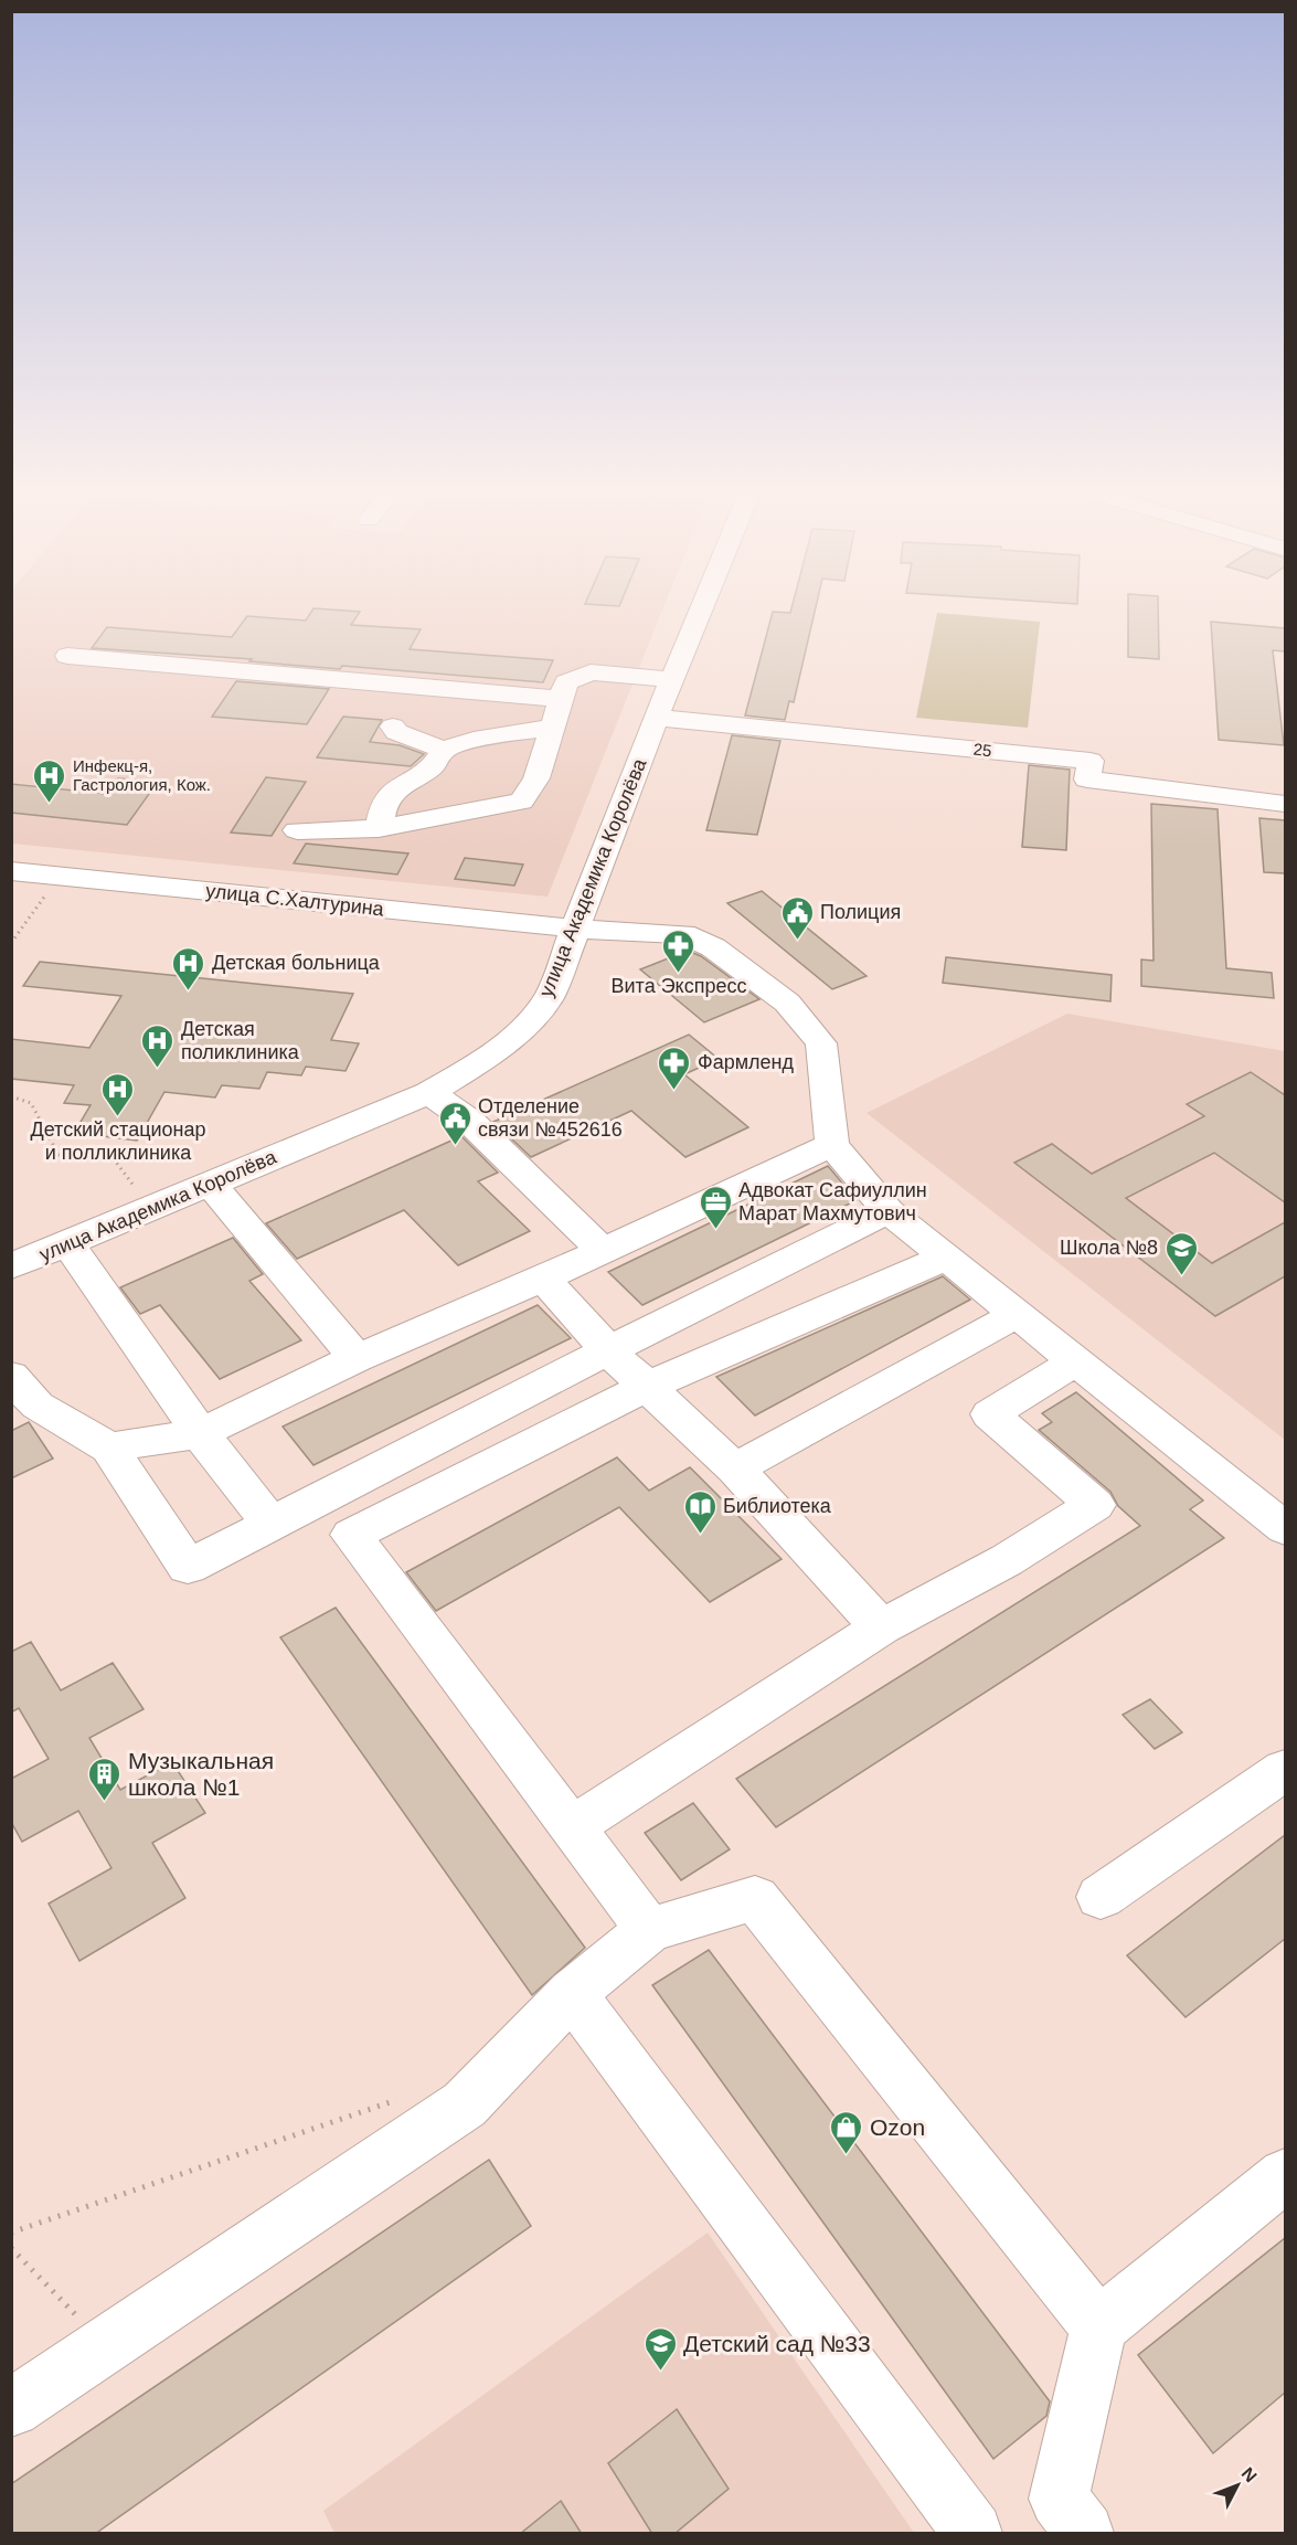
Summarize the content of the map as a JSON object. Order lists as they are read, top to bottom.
{
  "streets": {
    "street": ["25", "улица Академика Королёва", "улица С.Халтурина"]
  },
  "crossings": [
    ["25", "улица Академика Королёва"],
    ["улица Академика Королёва", "улица С.Халтурина"]
  ],
  "places": {
    "hospital": [
      "Инфекц-я, Гастрология, Кож.",
      "Детская больница",
      "Детская поликлиника",
      "Детский стационар и полликлиника"
    ],
    "public building": ["Полиция", "Отделение связи №452616"],
    "pharmacy": ["Вита Экспресс", "Фармленд"],
    "office": ["Адвокат Сафиуллин Марат Махмутович"],
    "school or university": ["Школа №8", "Детский сад №33"],
    "library": ["Библиотека"],
    "building": ["Музыкальная школа №1"],
    "shop": ["Ozon"]
  },
  "north": "top right"
}
